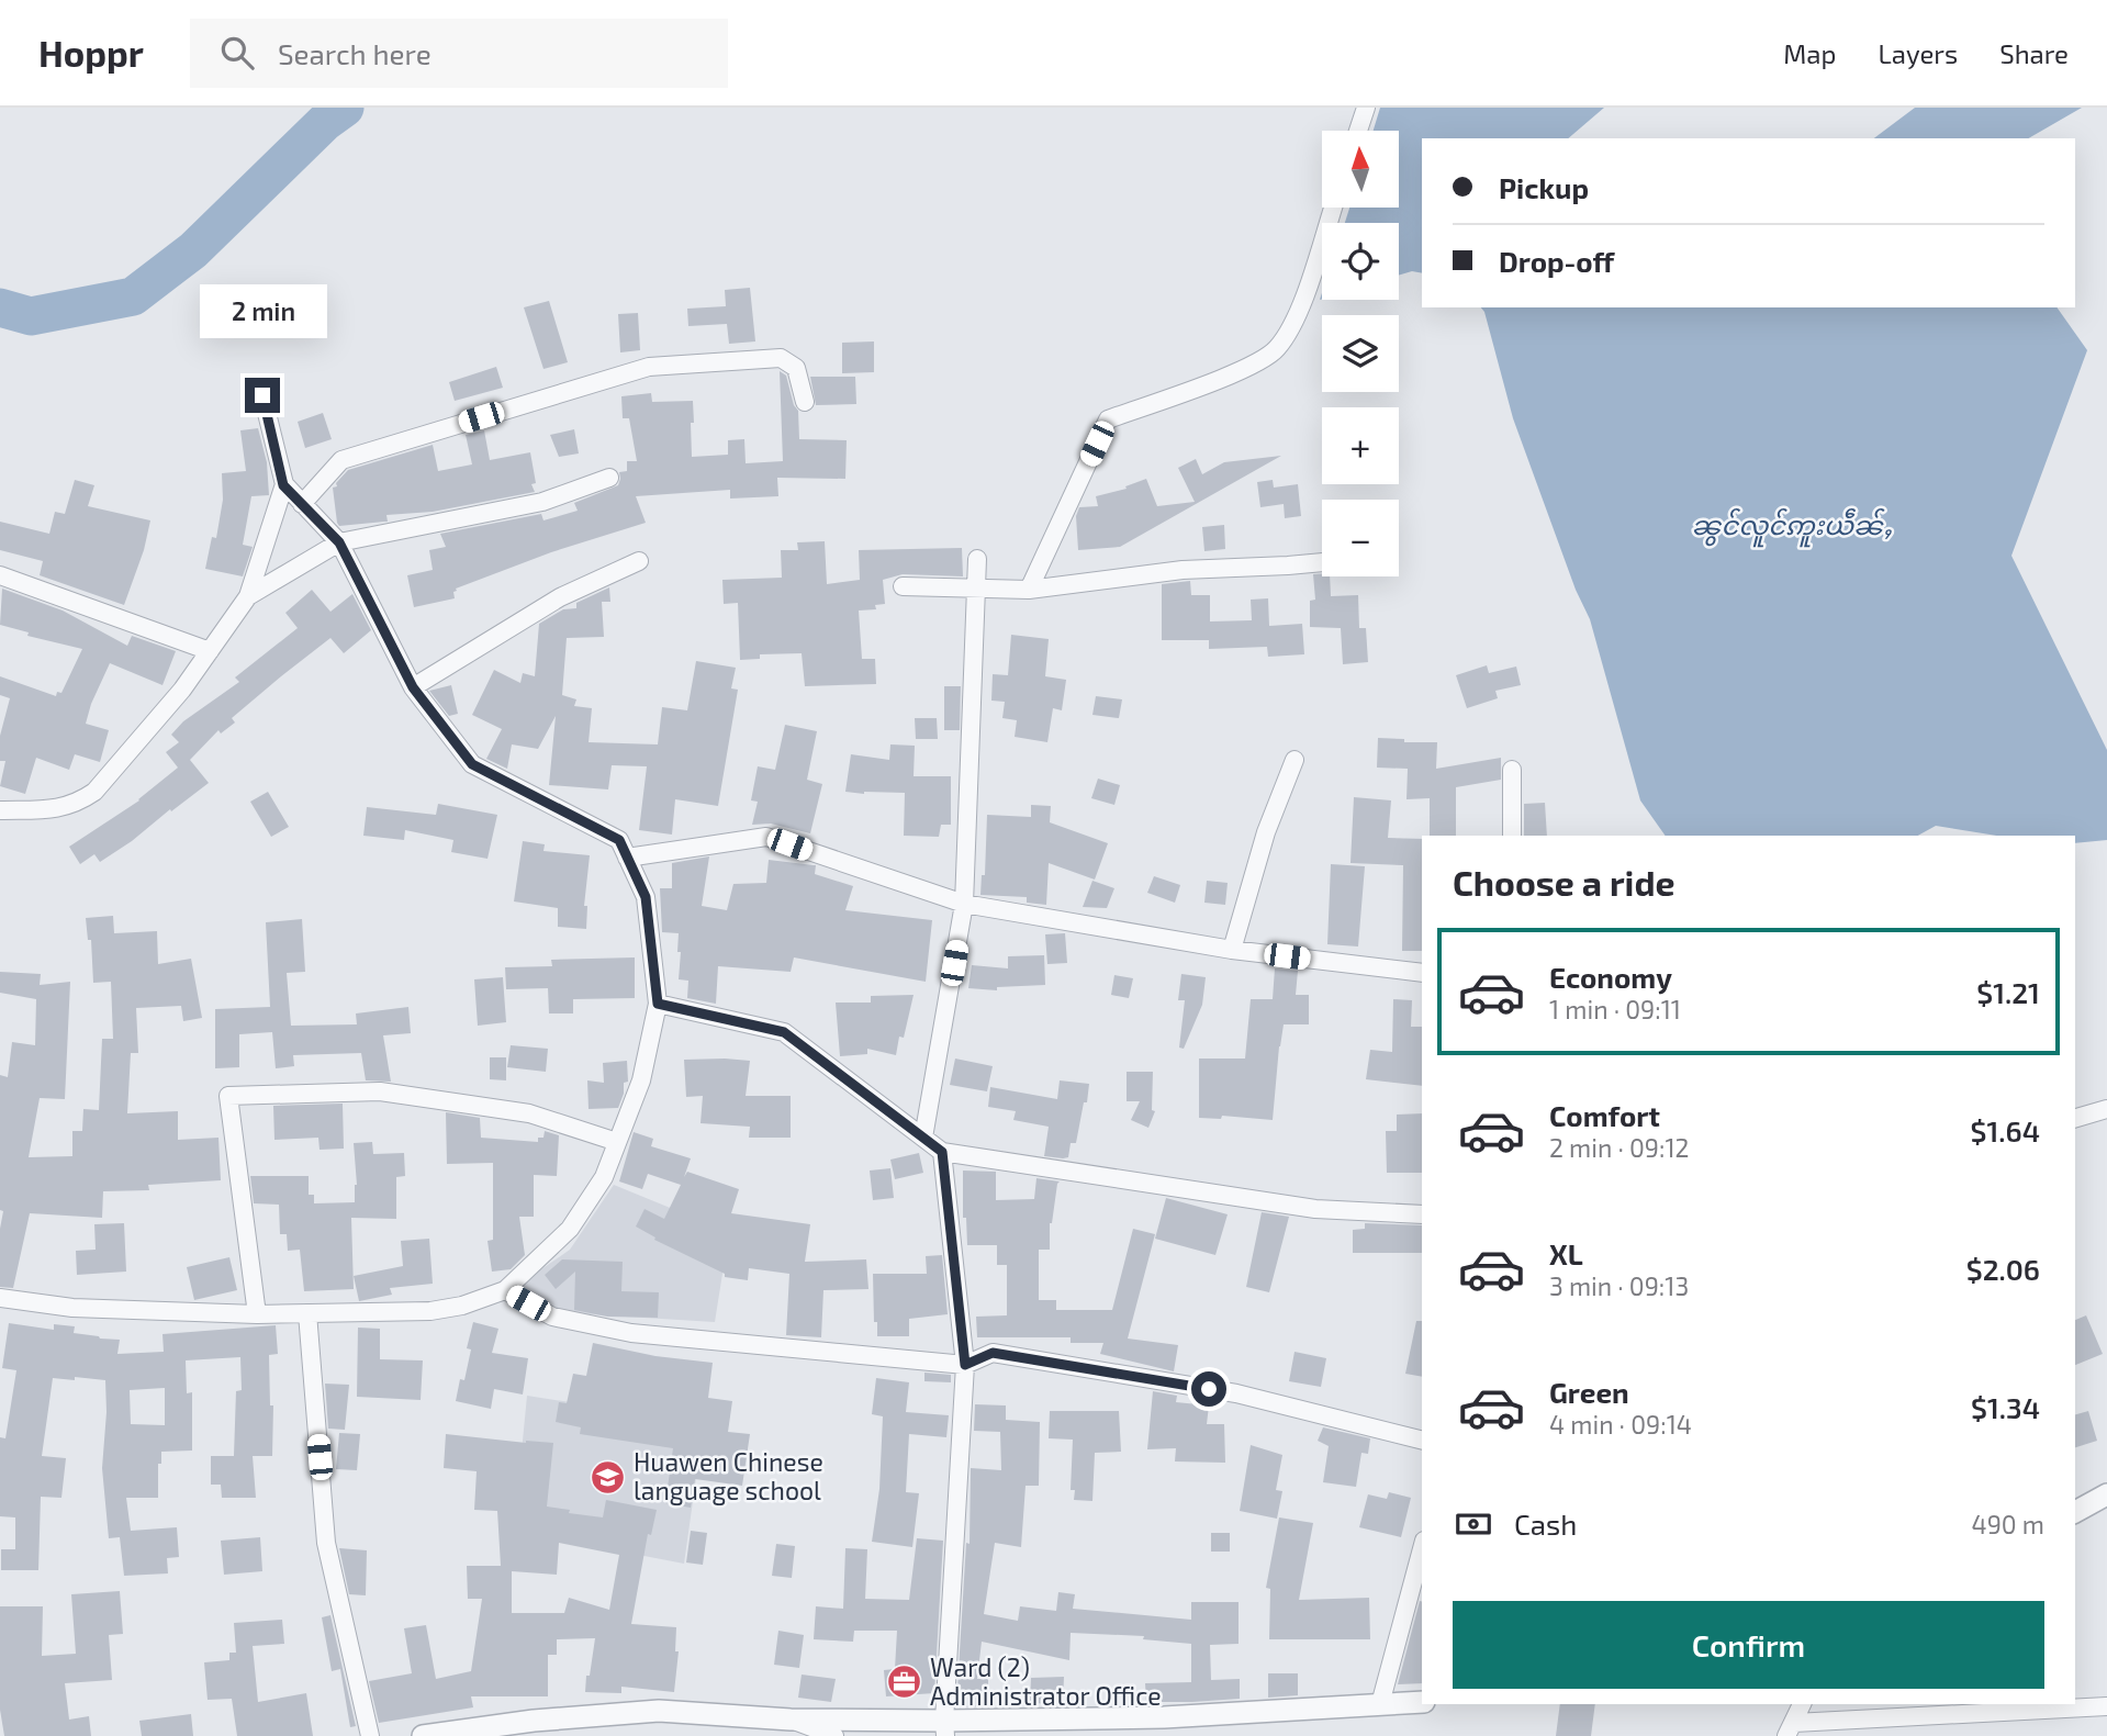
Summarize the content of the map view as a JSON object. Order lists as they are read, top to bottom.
{
  "water": ["ၼွင်လူင်ဢူးယဵၼ်ႇ"],
  "places": {
    "school or university": ["Huawen Chinese language school"],
    "office": ["Ward (2) Administrator Office"]
  },
  "north": "top",
  "page": {
    "header": "Hoppr",
    "search": "Search here",
    "nav": ["Map", "Layers", "Share"],
    "map_buttons": ["+", "−"],
    "banner": ["Pickup", "Drop-off"],
    "bubble": "2 min",
    "heading": "Choose a ride",
    "list": [
      {
        "name": "Economy",
        "note": "1 min · 09:11",
        "value": "$1.21"
      },
      {
        "name": "Comfort",
        "note": "2 min · 09:12",
        "value": "$1.64"
      },
      {
        "name": "XL",
        "note": "3 min · 09:13",
        "value": "$2.06"
      },
      {
        "name": "Green",
        "note": "4 min · 09:14",
        "value": "$1.34"
      }
    ],
    "pay": ["Cash", "490 m"],
    "buttons": "Confirm"
  }
}
